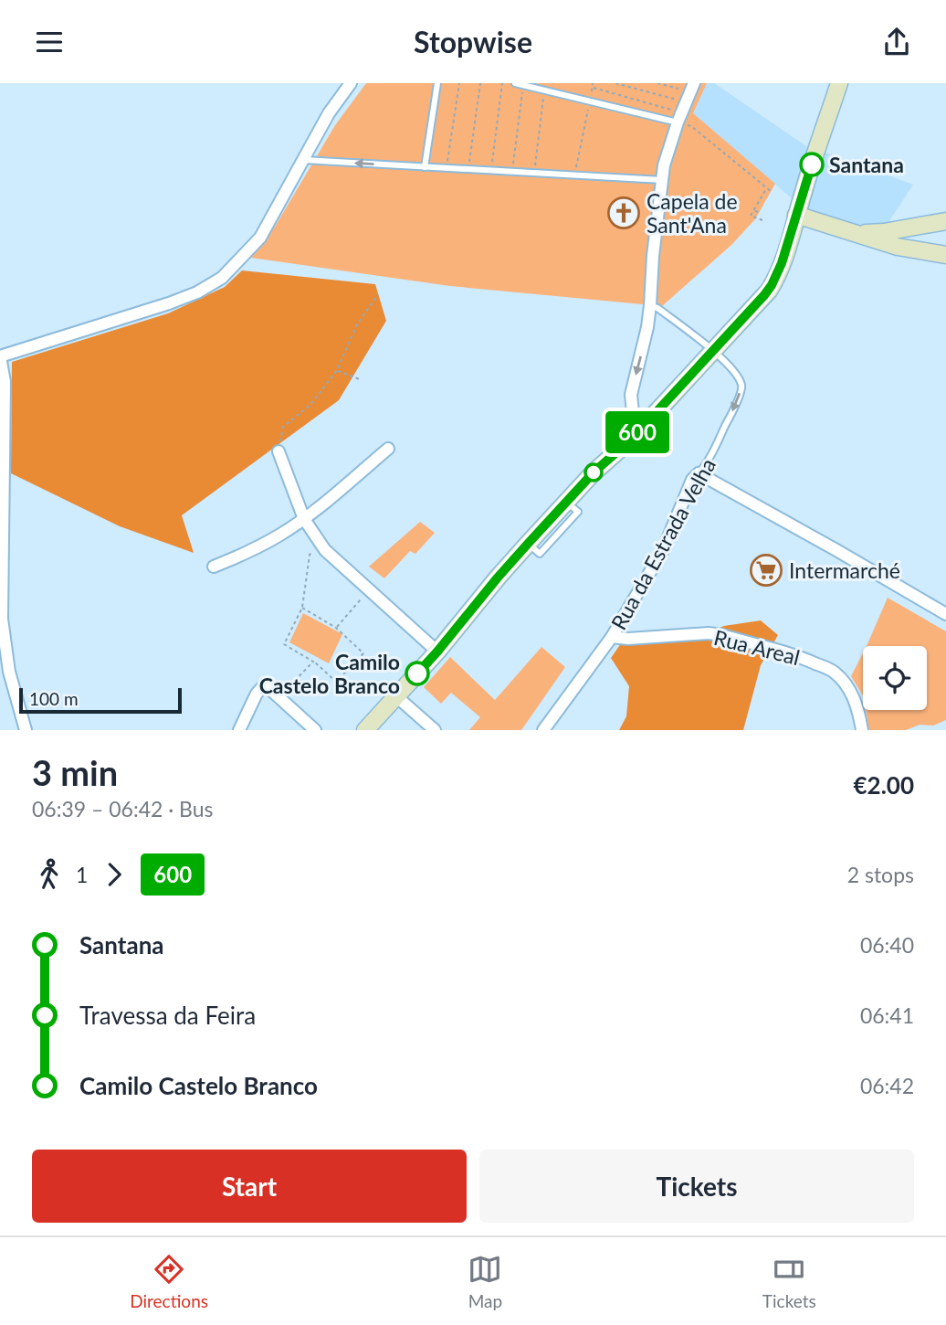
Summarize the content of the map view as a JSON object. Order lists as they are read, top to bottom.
{
  "streets": {
    "street": ["Rua da Estrada Velha", "Rua Areal"]
  },
  "crossings": [
    ["Rua da Estrada Velha", "Rua Areal"]
  ],
  "places": {
    "other": ["Santana", "Camilo Castelo Branco"],
    "church": ["Capela de Sant'Ana"],
    "supermarket": ["Intermarché"]
  },
  "lines": ["bus line 600"],
  "scale_bar": "100 m",
  "page": {
    "header": "Stopwise",
    "on_map": "600",
    "scale": "100 m",
    "heading": ["3 min", "06:39 – 06:42 · Bus", "€2.00"],
    "legs": ["1", "600", "2 stops"],
    "list": [
      {
        "name": "Santana",
        "value": "06:40"
      },
      {
        "name": "Travessa da Feira",
        "value": "06:41"
      },
      {
        "name": "Camilo Castelo Branco",
        "value": "06:42"
      }
    ],
    "buttons": ["Start", "Tickets"],
    "tabs": ["Directions", "Map", "Tickets"]
  }
}
